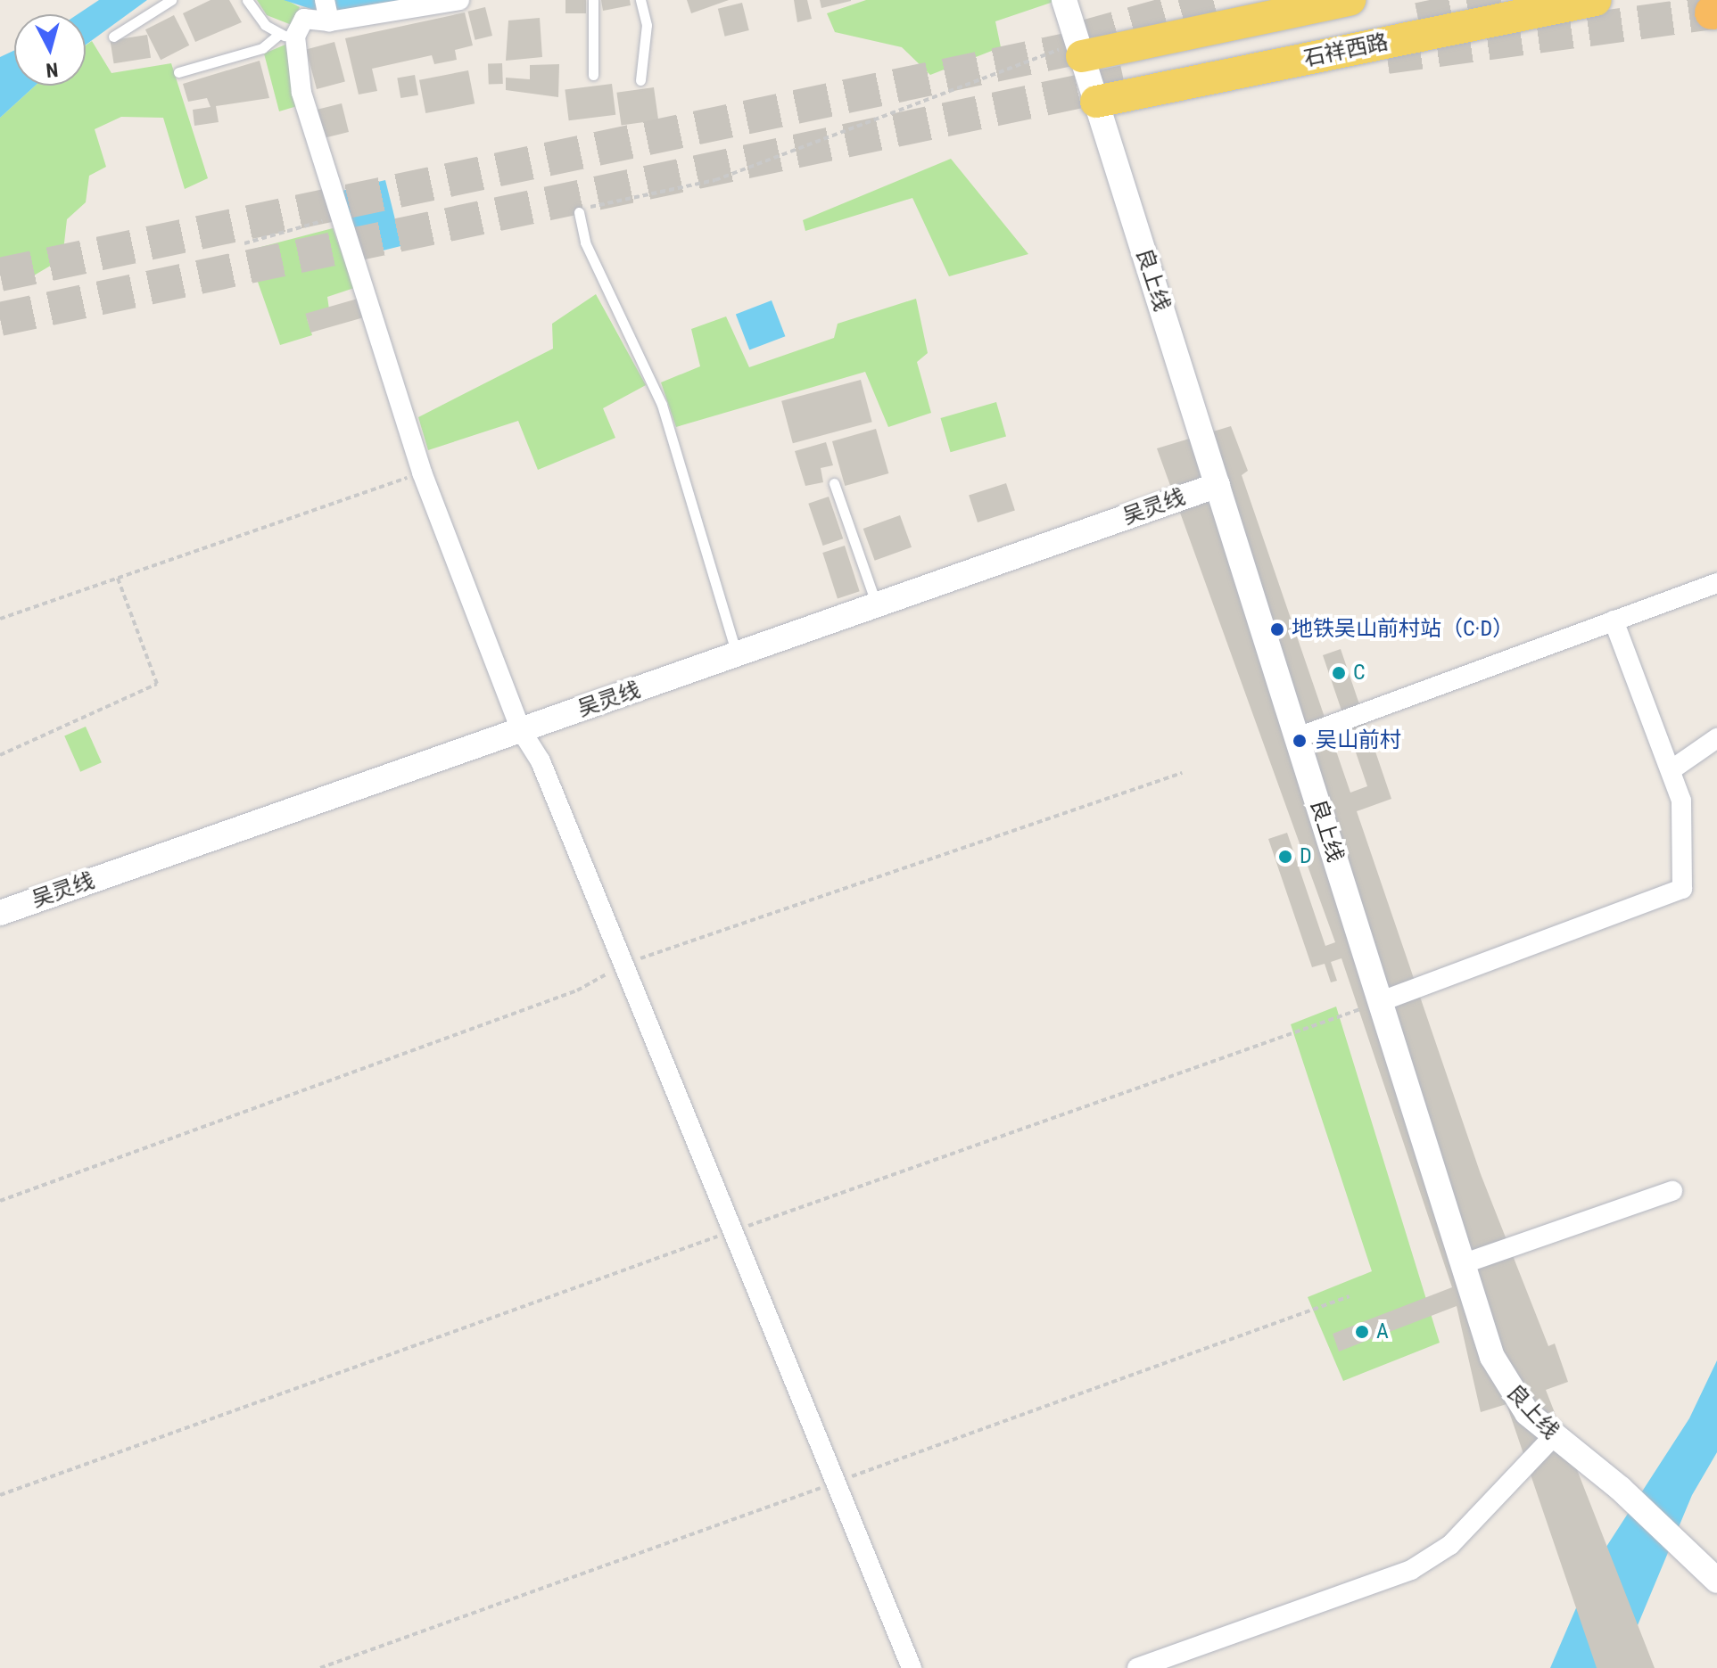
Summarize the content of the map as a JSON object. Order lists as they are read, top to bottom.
{
  "streets": {
    "main road": ["石祥西路"],
    "street": ["良上线", "吴灵线"]
  },
  "crossings": [
    ["良上线", "吴灵线"]
  ],
  "places": [
    "地铁吴山前村站（C·D）",
    "C",
    "吴山前村",
    "D",
    "A"
  ],
  "north": "bottom"
}
